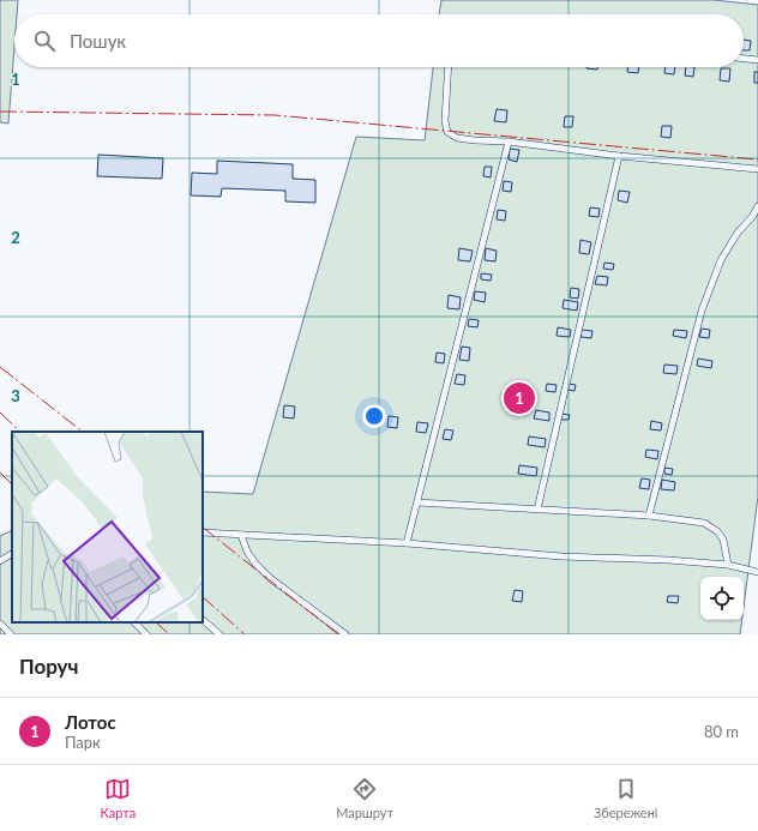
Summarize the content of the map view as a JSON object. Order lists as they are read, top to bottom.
{
  "page": {
    "search": "Пошук",
    "pins": "1",
    "heading": "Поруч",
    "list": [
      {
        "mark": "1",
        "name": "Лотос",
        "note": "Парк",
        "value": "80 m"
      }
    ],
    "nav": ["Карта", "Маршрут", "Збережені"]
  },
  "grid": {
    "rows": ["1", "2", "3"]
  }
}
